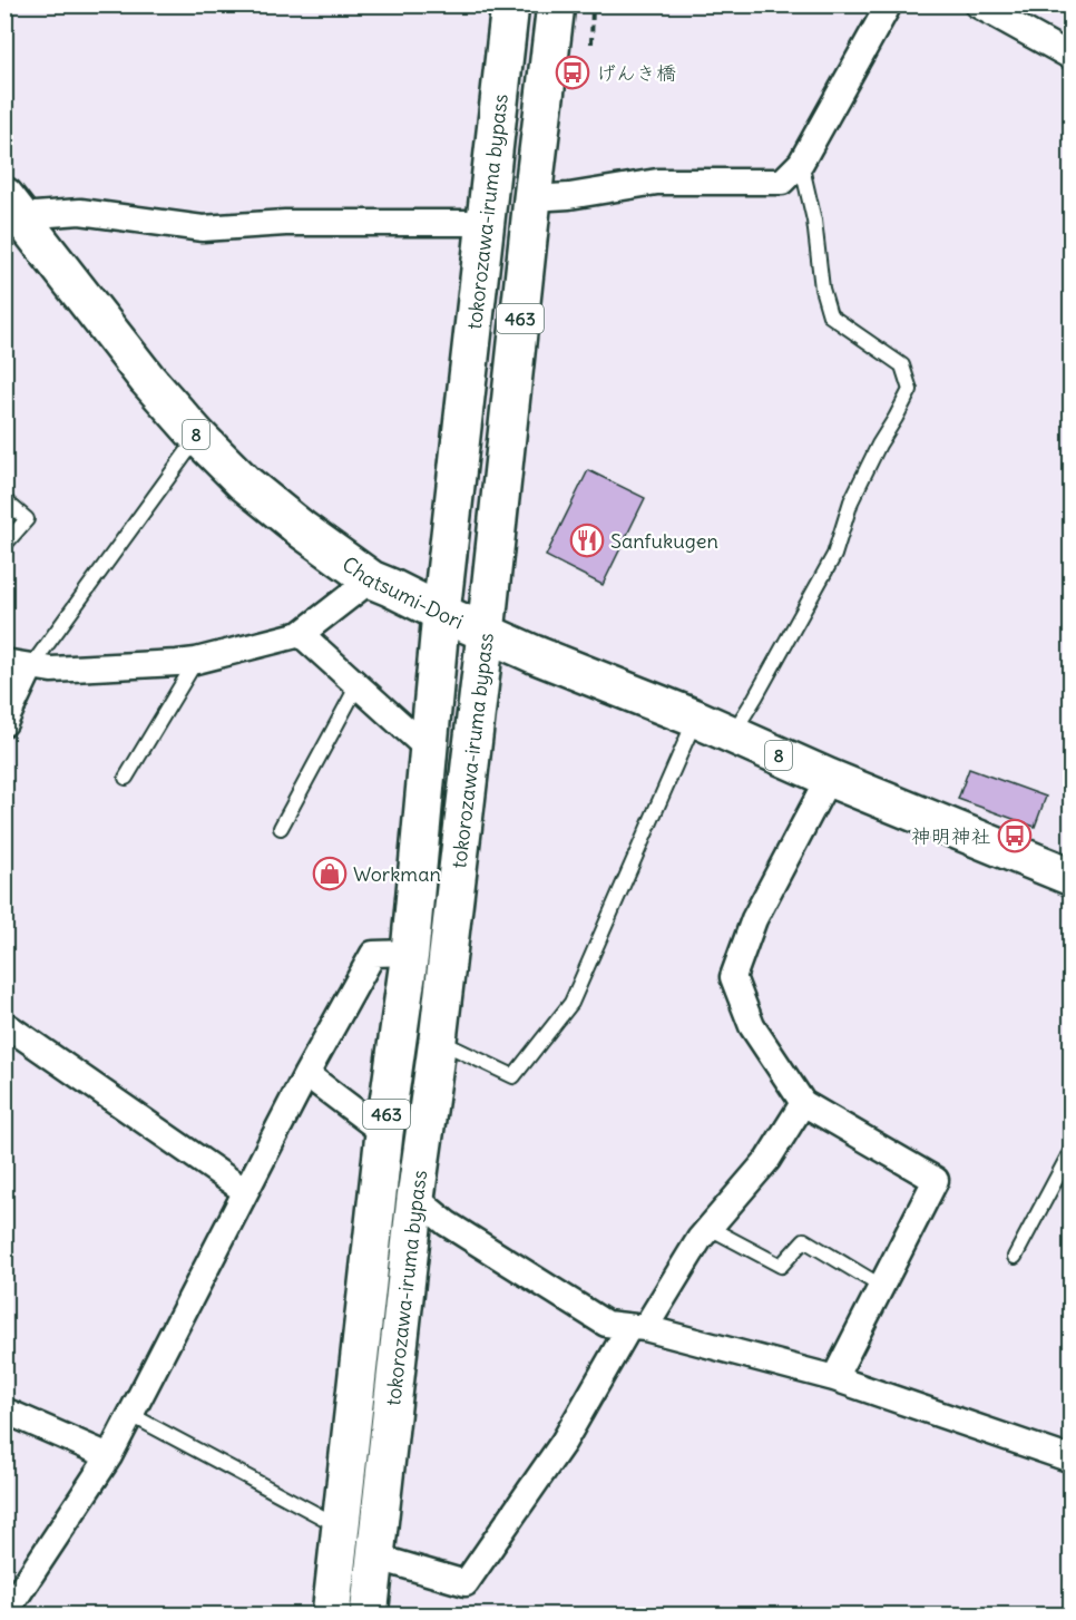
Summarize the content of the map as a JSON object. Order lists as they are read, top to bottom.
{
  "streets": {
    "main road": [
      "tokorozawa-iruma bypass",
      "463",
      "8",
      "Chatsumi-Dori"
    ]
  },
  "crossings": [
    ["tokorozawa-iruma bypass", "Chatsumi-Dori"]
  ],
  "places": {
    "bus stop": ["げんき橋", "神明神社"],
    "restaurant": ["Sanfukugen"],
    "shop": ["Workman"]
  }
}
